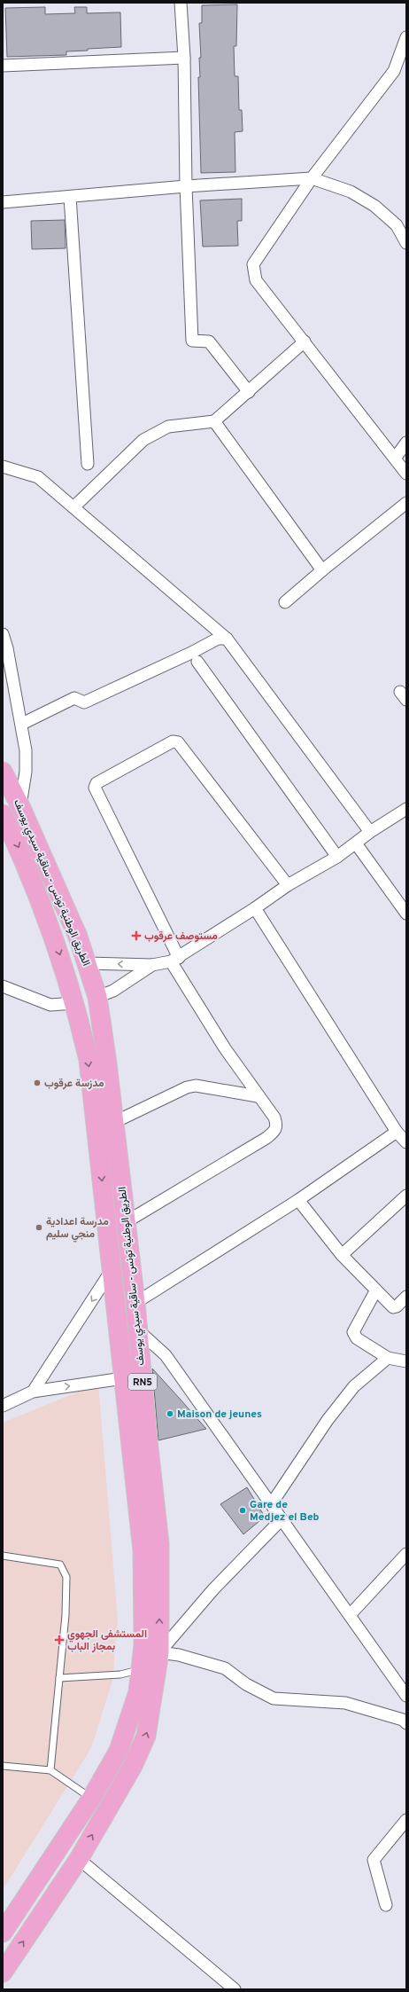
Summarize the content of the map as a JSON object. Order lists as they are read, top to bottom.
{
  "streets": {
    "main road": ["الطريق الوطنية تونس - ساقية سيدي يوسف", "RN5"]
  },
  "places": {
    "health": ["مستوصف عرقوب", "المستشفى الجهوي بمجاز الباب"],
    "other": [
      "مدزسة عرقوب",
      "مدرسة اعدادية منجي سليم",
      "Maison de jeunes",
      "Gare de Medjez el Beb"
    ]
  }
}
